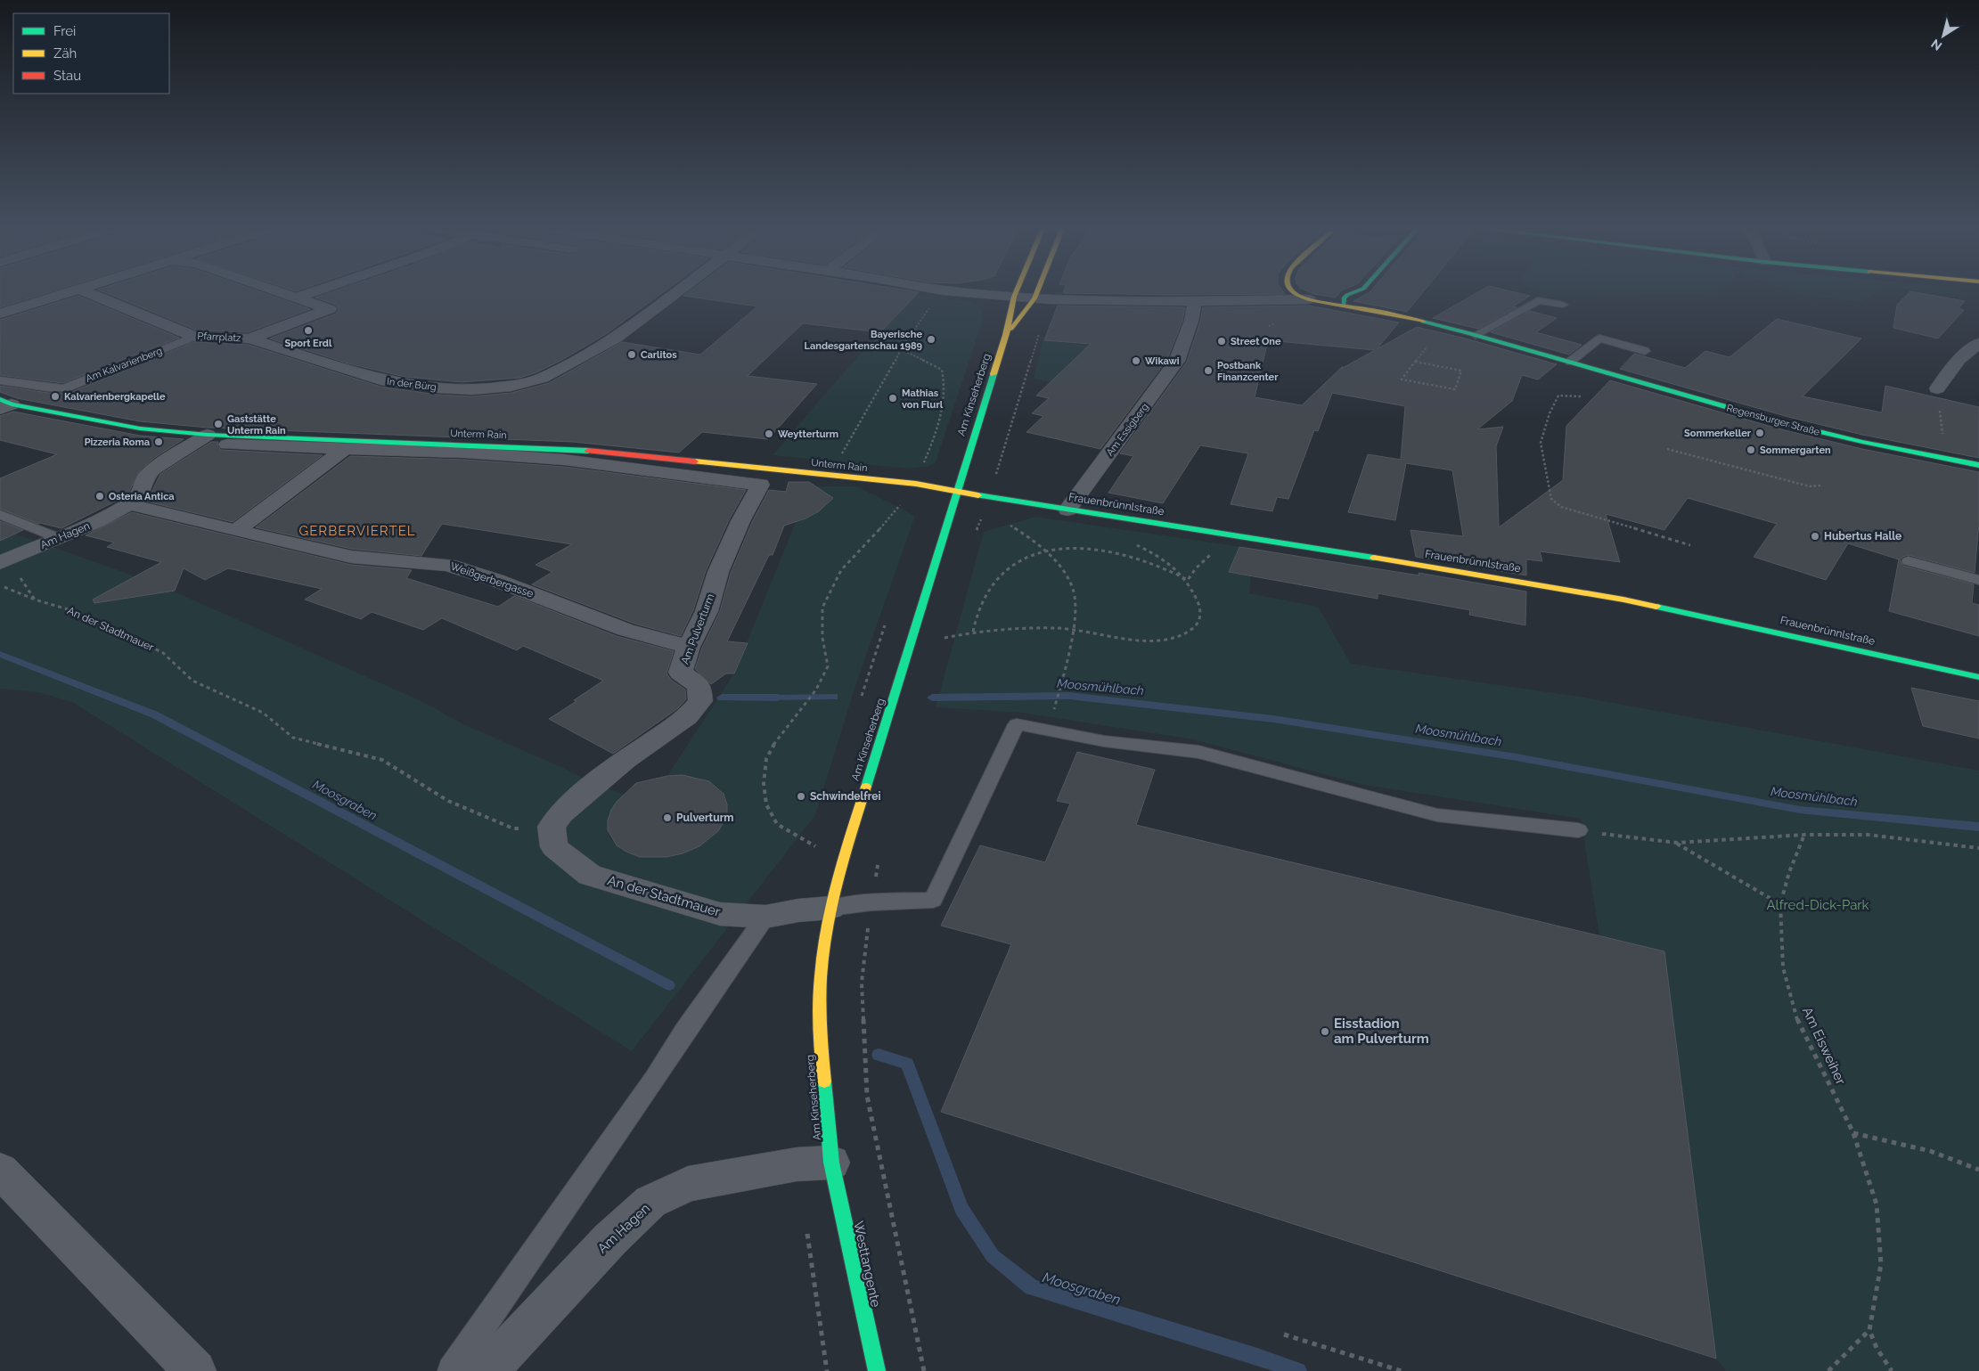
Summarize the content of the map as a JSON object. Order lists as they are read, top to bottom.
{
  "streets": {
    "street": [
      "Pfarrplatz",
      "In der Bürg",
      "Am Kinseherberg",
      "Regensburger Straße",
      "Am Essigberg",
      "Unterm Rain",
      "Frauenbrünnlstraße",
      "Am Hagen",
      "Weißgerbergasse",
      "An der Stadtmauer",
      "Am Pulverturm",
      "Westtangente"
    ],
    "lane": ["Am Kalvarienberg"],
    "path": ["Am Eisweiher"]
  },
  "crossings": [
    ["Pfarrplatz", "Am Kalvarienberg"],
    ["Pfarrplatz", "In der Bürg"],
    ["Am Kinseherberg", "Unterm Rain"],
    ["Am Kinseherberg", "Frauenbrünnlstraße"],
    ["Am Kinseherberg", "Am Hagen"],
    ["Am Kinseherberg", "An der Stadtmauer"],
    ["Am Kinseherberg", "Westtangente"],
    ["Am Essigberg", "Frauenbrünnlstraße"],
    ["Unterm Rain", "Frauenbrünnlstraße"],
    ["Unterm Rain", "Am Pulverturm"],
    ["Am Hagen", "Weißgerbergasse"],
    ["Am Hagen", "Westtangente"],
    ["Weißgerbergasse", "Am Pulverturm"],
    ["An der Stadtmauer", "Am Pulverturm"]
  ],
  "districts": ["GERBERVIERTEL"],
  "water": ["Moosmühlbach", "Moosgraben"],
  "parks": ["Alfred-Dick-Park"],
  "places": [
    "Sport Erdl",
    "Bayerische Landesgartenschau 1989",
    "Street One",
    "Carlitos",
    "Wikawi",
    "Postbank Finanzcenter",
    "Kalvarienbergkapelle",
    "Mathias von Flurl",
    "Gaststätte Unterm Rain",
    "Sommerkeller",
    "Weytterturm",
    "Pizzeria Roma",
    "Sommergarten",
    "Osteria Antica",
    "Hubertus Halle",
    "Schwindelfrei",
    "Pulverturm",
    "Eisstadion am Pulverturm"
  ],
  "legend": ["Frei", "Zäh", "Stau"],
  "north": "bottom left"
}
